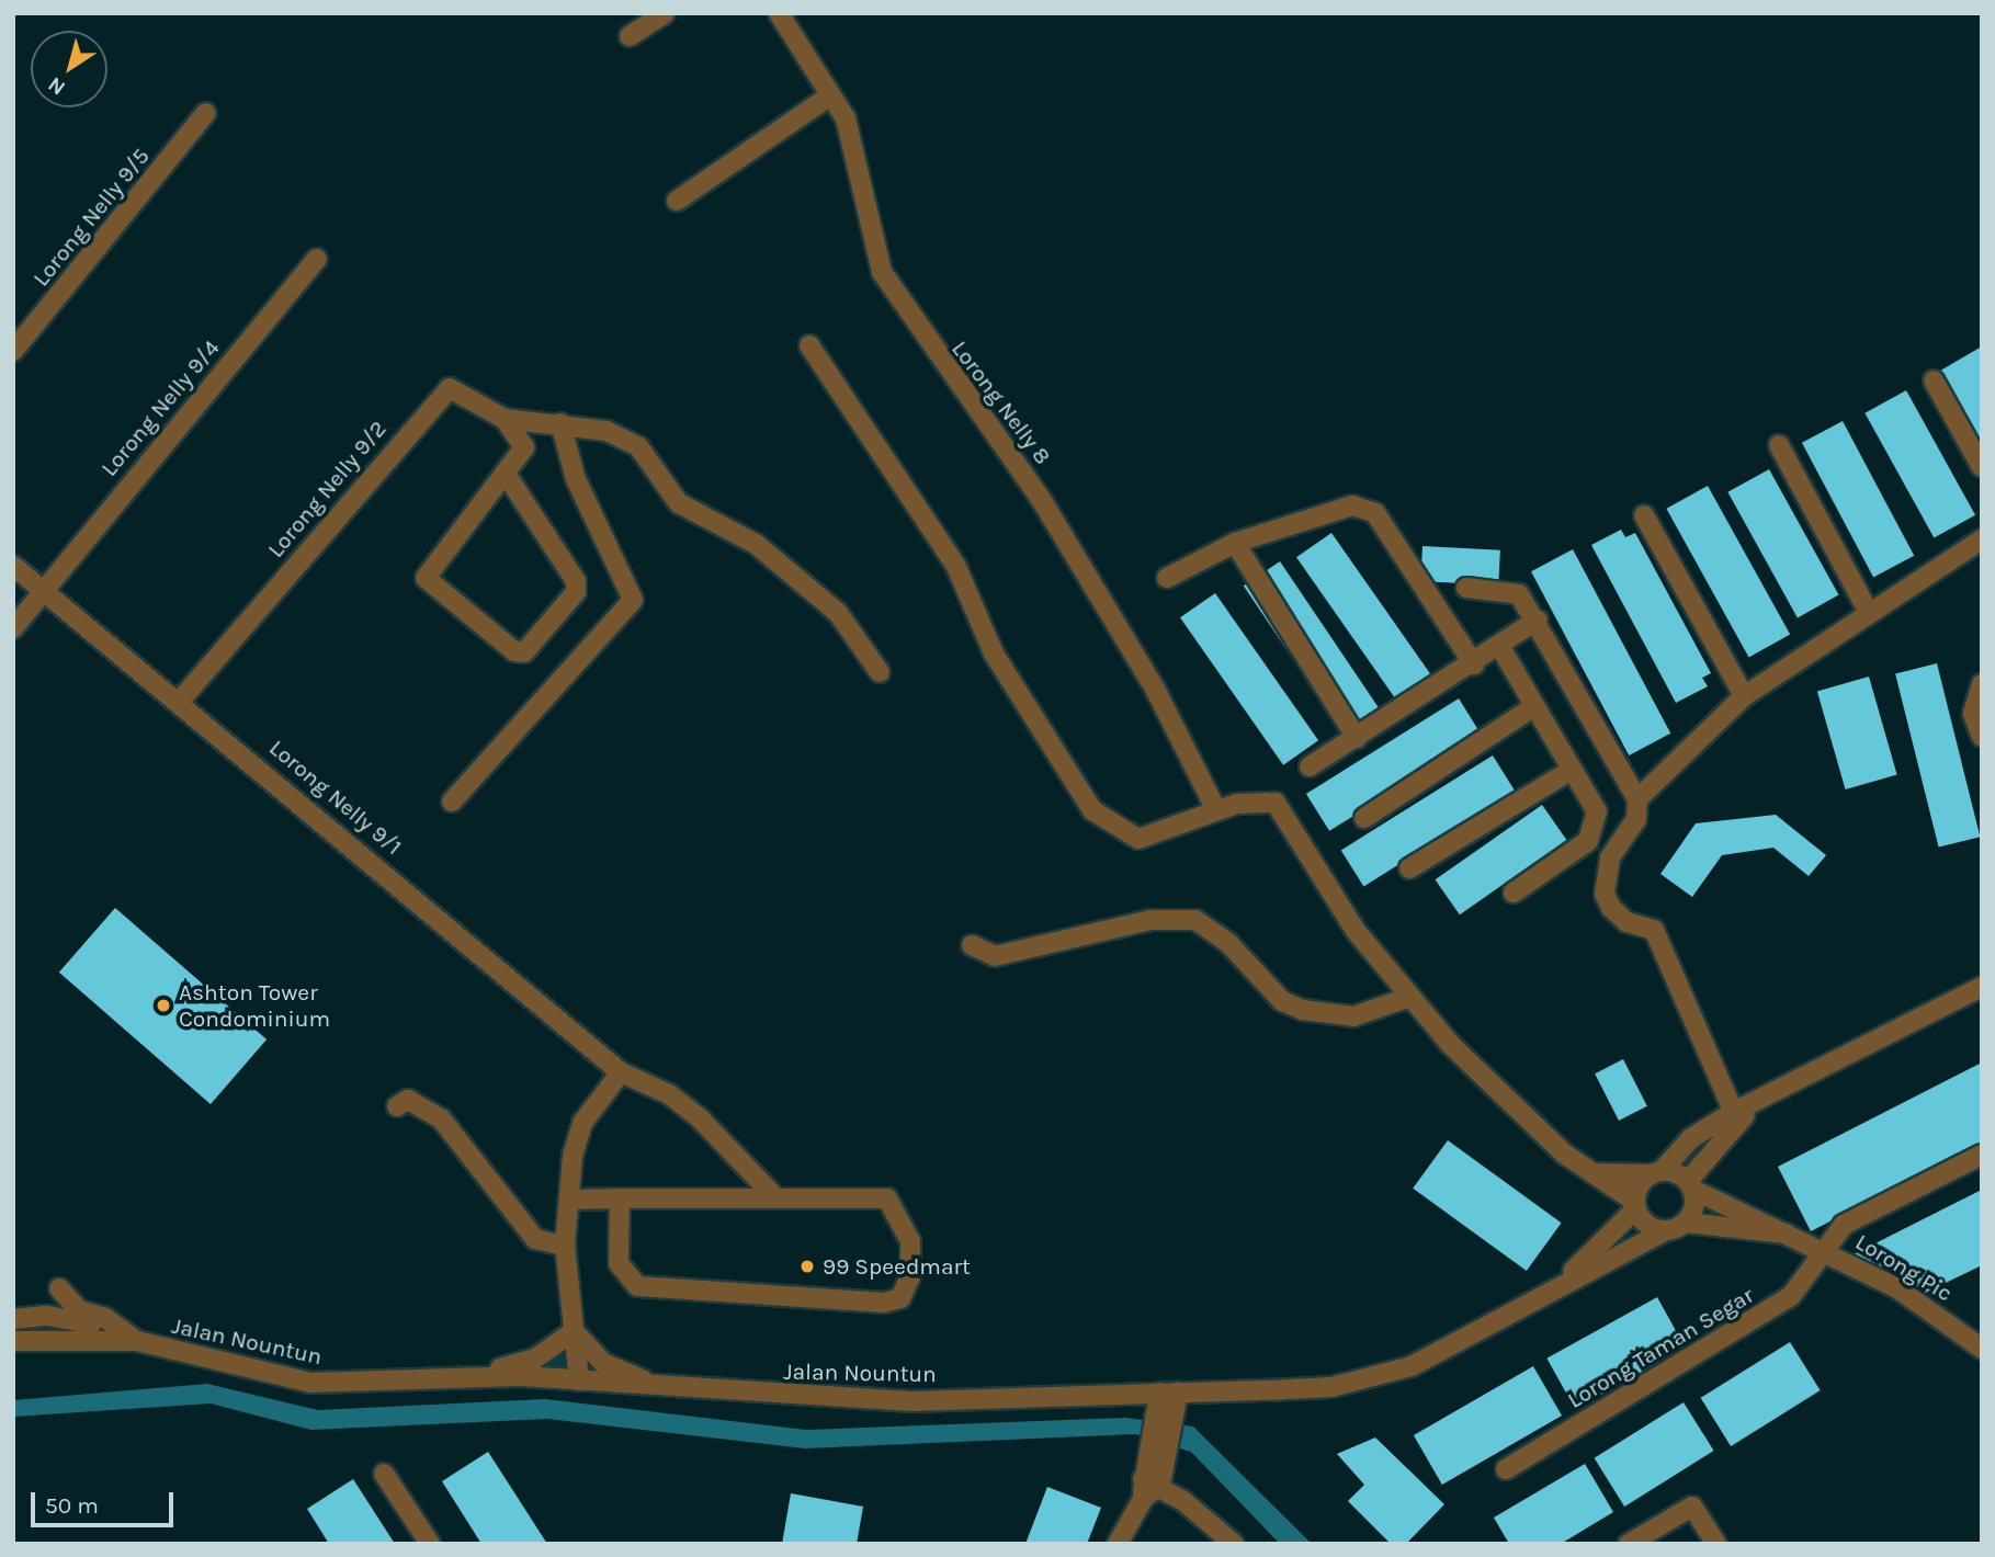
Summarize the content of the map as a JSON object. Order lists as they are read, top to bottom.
{
  "streets": {
    "street": [
      "Lorong Nelly 9/5",
      "Lorong Nelly 8",
      "Lorong Nelly 9/4",
      "Lorong Nelly 9/2",
      "Lorong Nelly 9/1",
      "Lorong Pic",
      "Jalan Nountun",
      "Lorong Taman Segar"
    ]
  },
  "crossings": [
    ["Lorong Nelly 9/4", "Lorong Nelly 9/1"],
    ["Lorong Nelly 9/2", "Lorong Nelly 9/1"],
    ["Lorong Pic", "Jalan Nountun"],
    ["Lorong Pic", "Lorong Taman Segar"]
  ],
  "places": ["Ashton Tower Condominium", "99 Speedmart"],
  "scale_bar": "50 m",
  "north": "bottom left"
}
